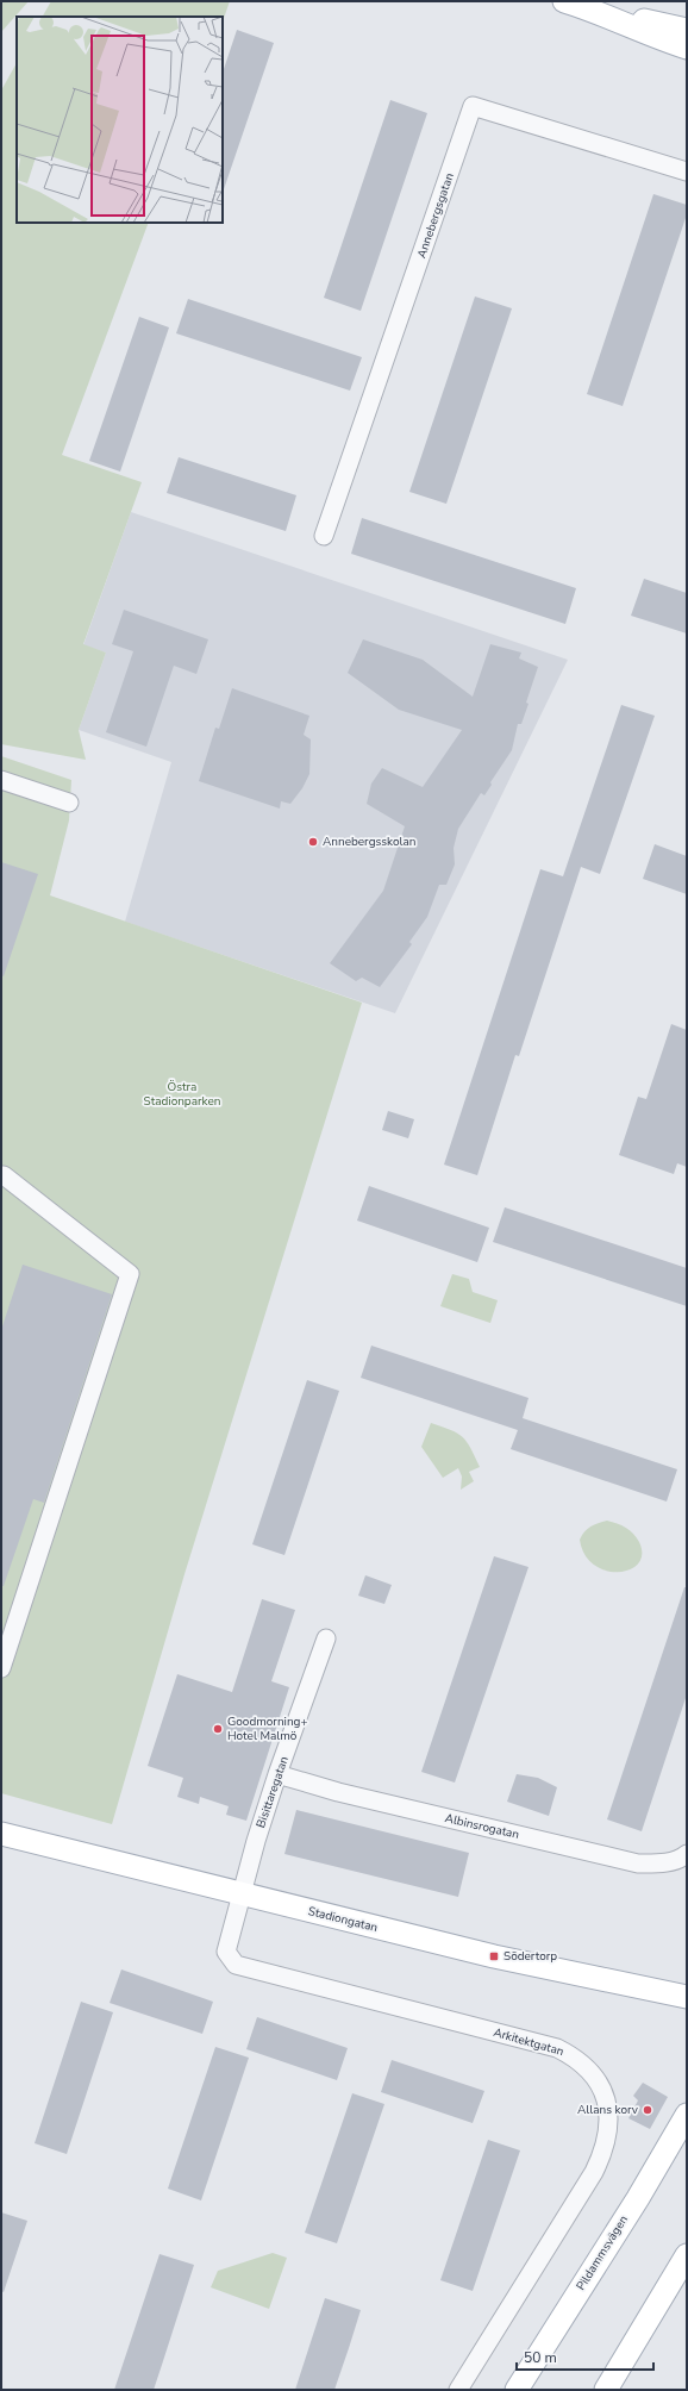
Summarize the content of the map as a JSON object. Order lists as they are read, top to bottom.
{
  "streets": {
    "main road": ["Stadiongatan", "Pildammsvägen"],
    "street": [
      "Annebergsgatan",
      "Bisittaregatan",
      "Albinsrogatan",
      "Arkitektgatan"
    ]
  },
  "crossings": [
    ["Bisittaregatan", "Albinsrogatan"],
    ["Bisittaregatan", "Stadiongatan"],
    ["Bisittaregatan", "Arkitektgatan"],
    ["Stadiongatan", "Arkitektgatan"]
  ],
  "parks": ["Östra Stadionparken"],
  "places": {
    "other": ["Annebergsskolan", "Goodmorning+ Hotel Malmö", "Allans korv"],
    "transit": ["Södertorp"]
  },
  "scale_bar": "50 m"
}
